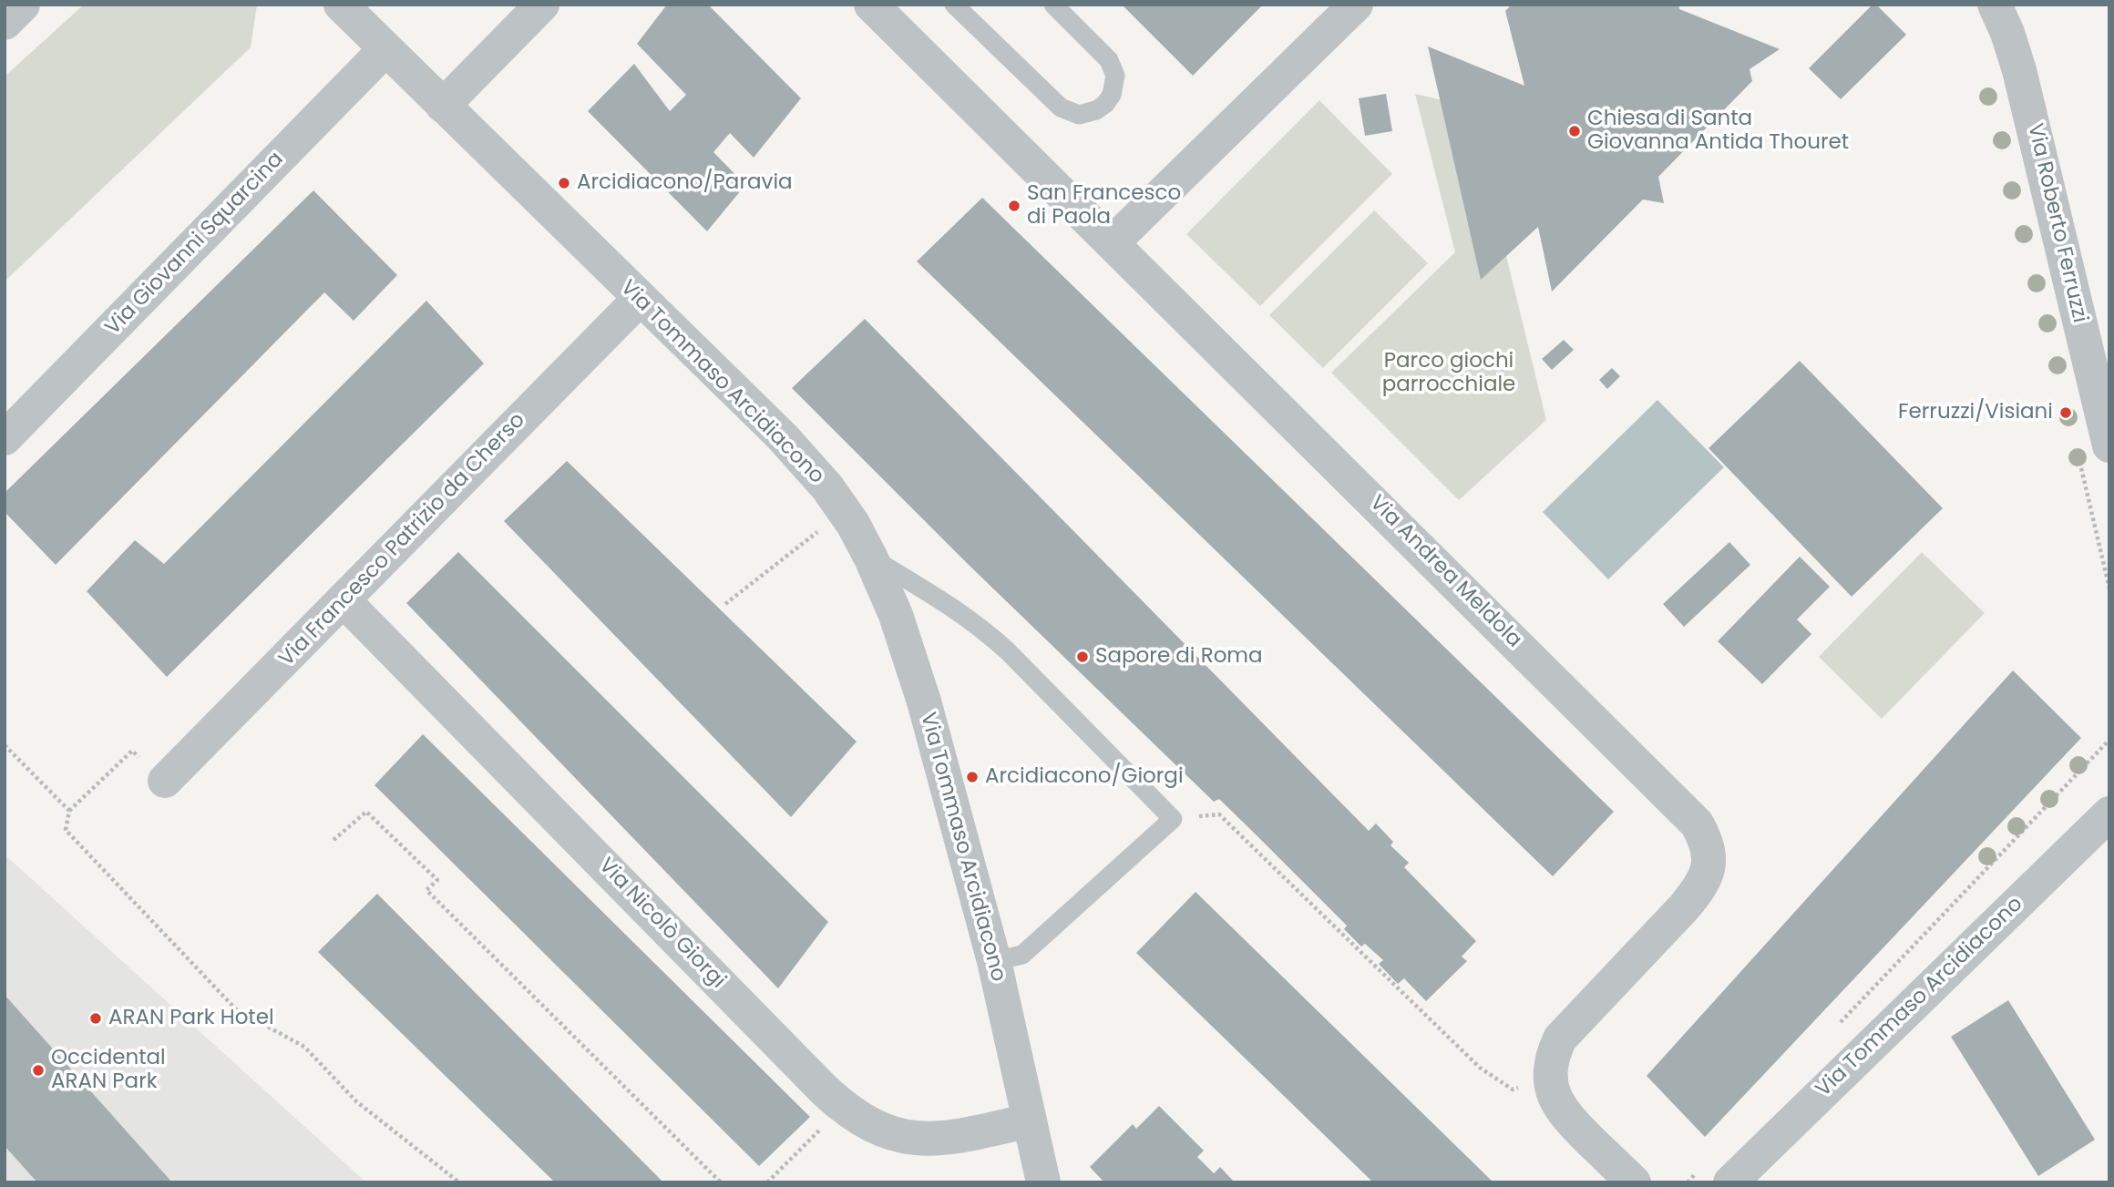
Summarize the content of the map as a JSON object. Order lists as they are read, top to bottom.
{
  "streets": {
    "street": [
      "Via Roberto Ferruzzi",
      "Via Giovanni Squarcina",
      "Via Tommaso Arcidiacono",
      "Via Francesco Patrizio da Cherso",
      "Via Andrea Meldola",
      "Via Nicolò Giorgi"
    ]
  },
  "crossings": [
    ["Via Giovanni Squarcina", "Via Tommaso Arcidiacono"],
    ["Via Tommaso Arcidiacono", "Via Francesco Patrizio da Cherso"],
    ["Via Tommaso Arcidiacono", "Via Nicolò Giorgi"],
    ["Via Francesco Patrizio da Cherso", "Via Nicolò Giorgi"]
  ],
  "parks": ["Parco giochi parrocchiale"],
  "places": [
    "Chiesa di Santa Giovanna Antida Thouret",
    "Arcidiacono/Paravia",
    "San Francesco di Paola",
    "Ferruzzi/Visiani",
    "Sapore di Roma",
    "Arcidiacono/Giorgi",
    "ARAN Park Hotel",
    "Occidental ARAN Park"
  ]
}
